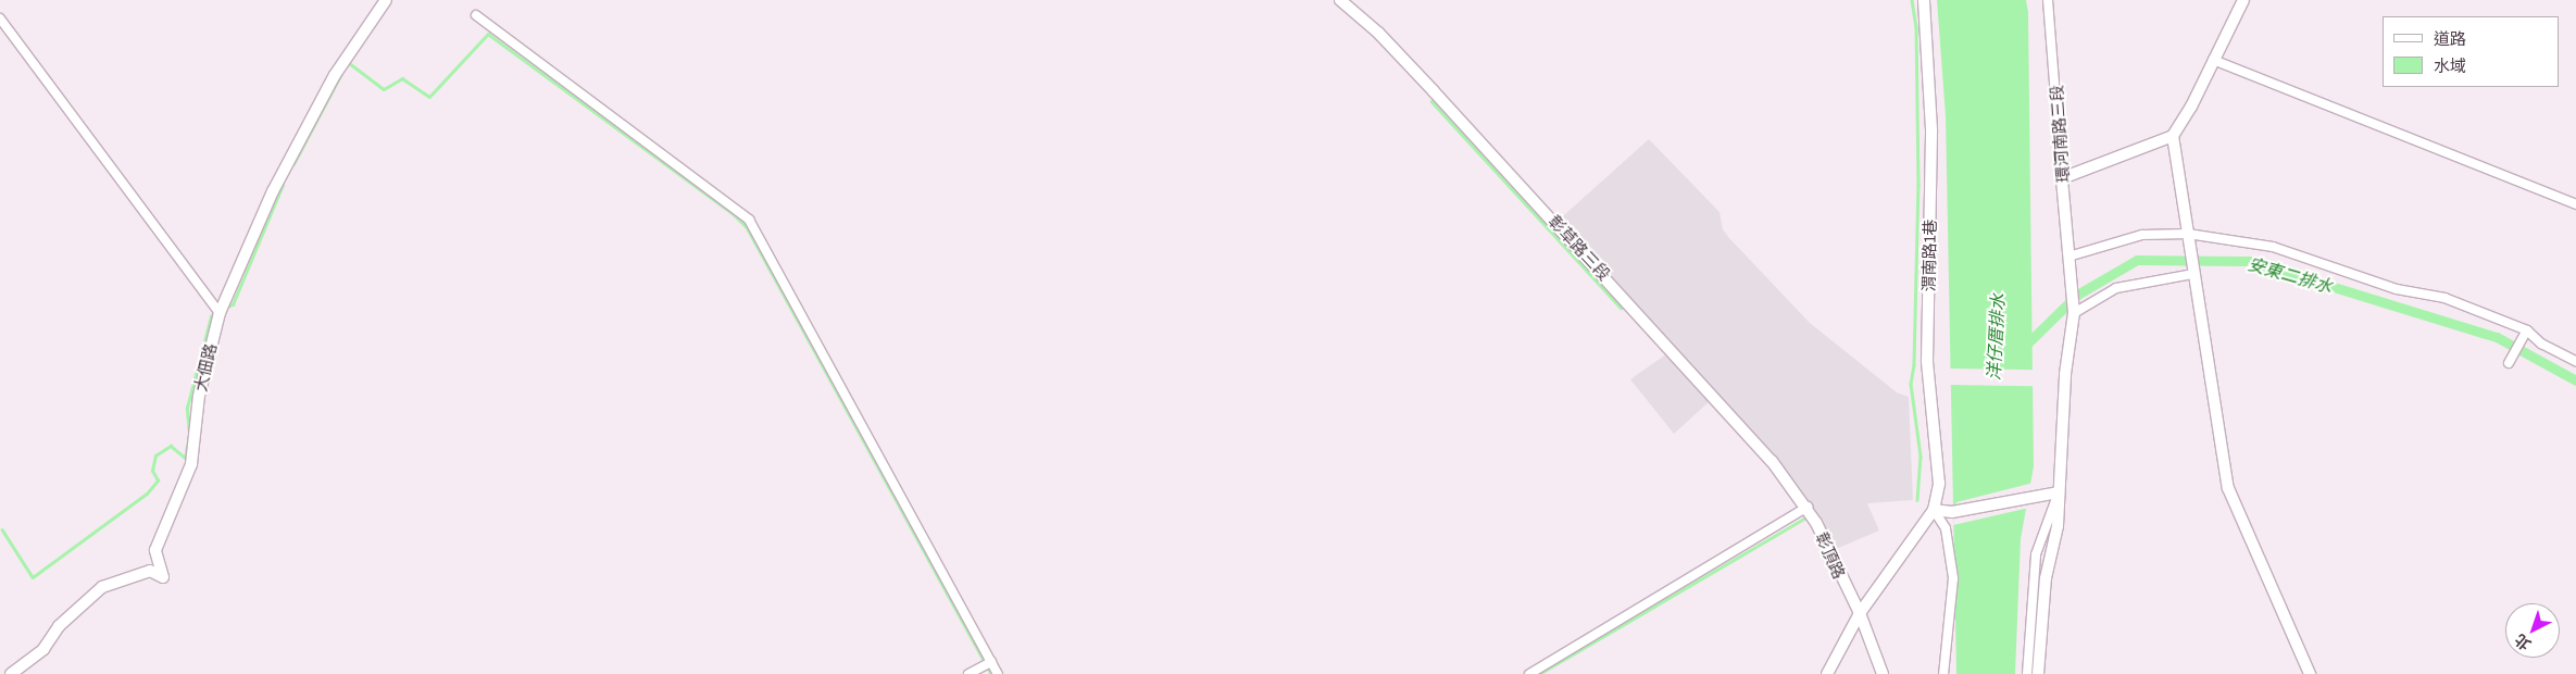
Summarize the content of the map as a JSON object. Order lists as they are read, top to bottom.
{
  "streets": {
    "street": [
      "環河南路三段",
      "彰草路三段",
      "渭南路1巷",
      "大佃路",
      "彰頂路"
    ]
  },
  "crossings": [
    ["彰草路三段", "彰頂路"]
  ],
  "water": ["安東二排水", "洋仔厝排水"],
  "legend": ["道路", "水域"],
  "north": "bottom left"
}
